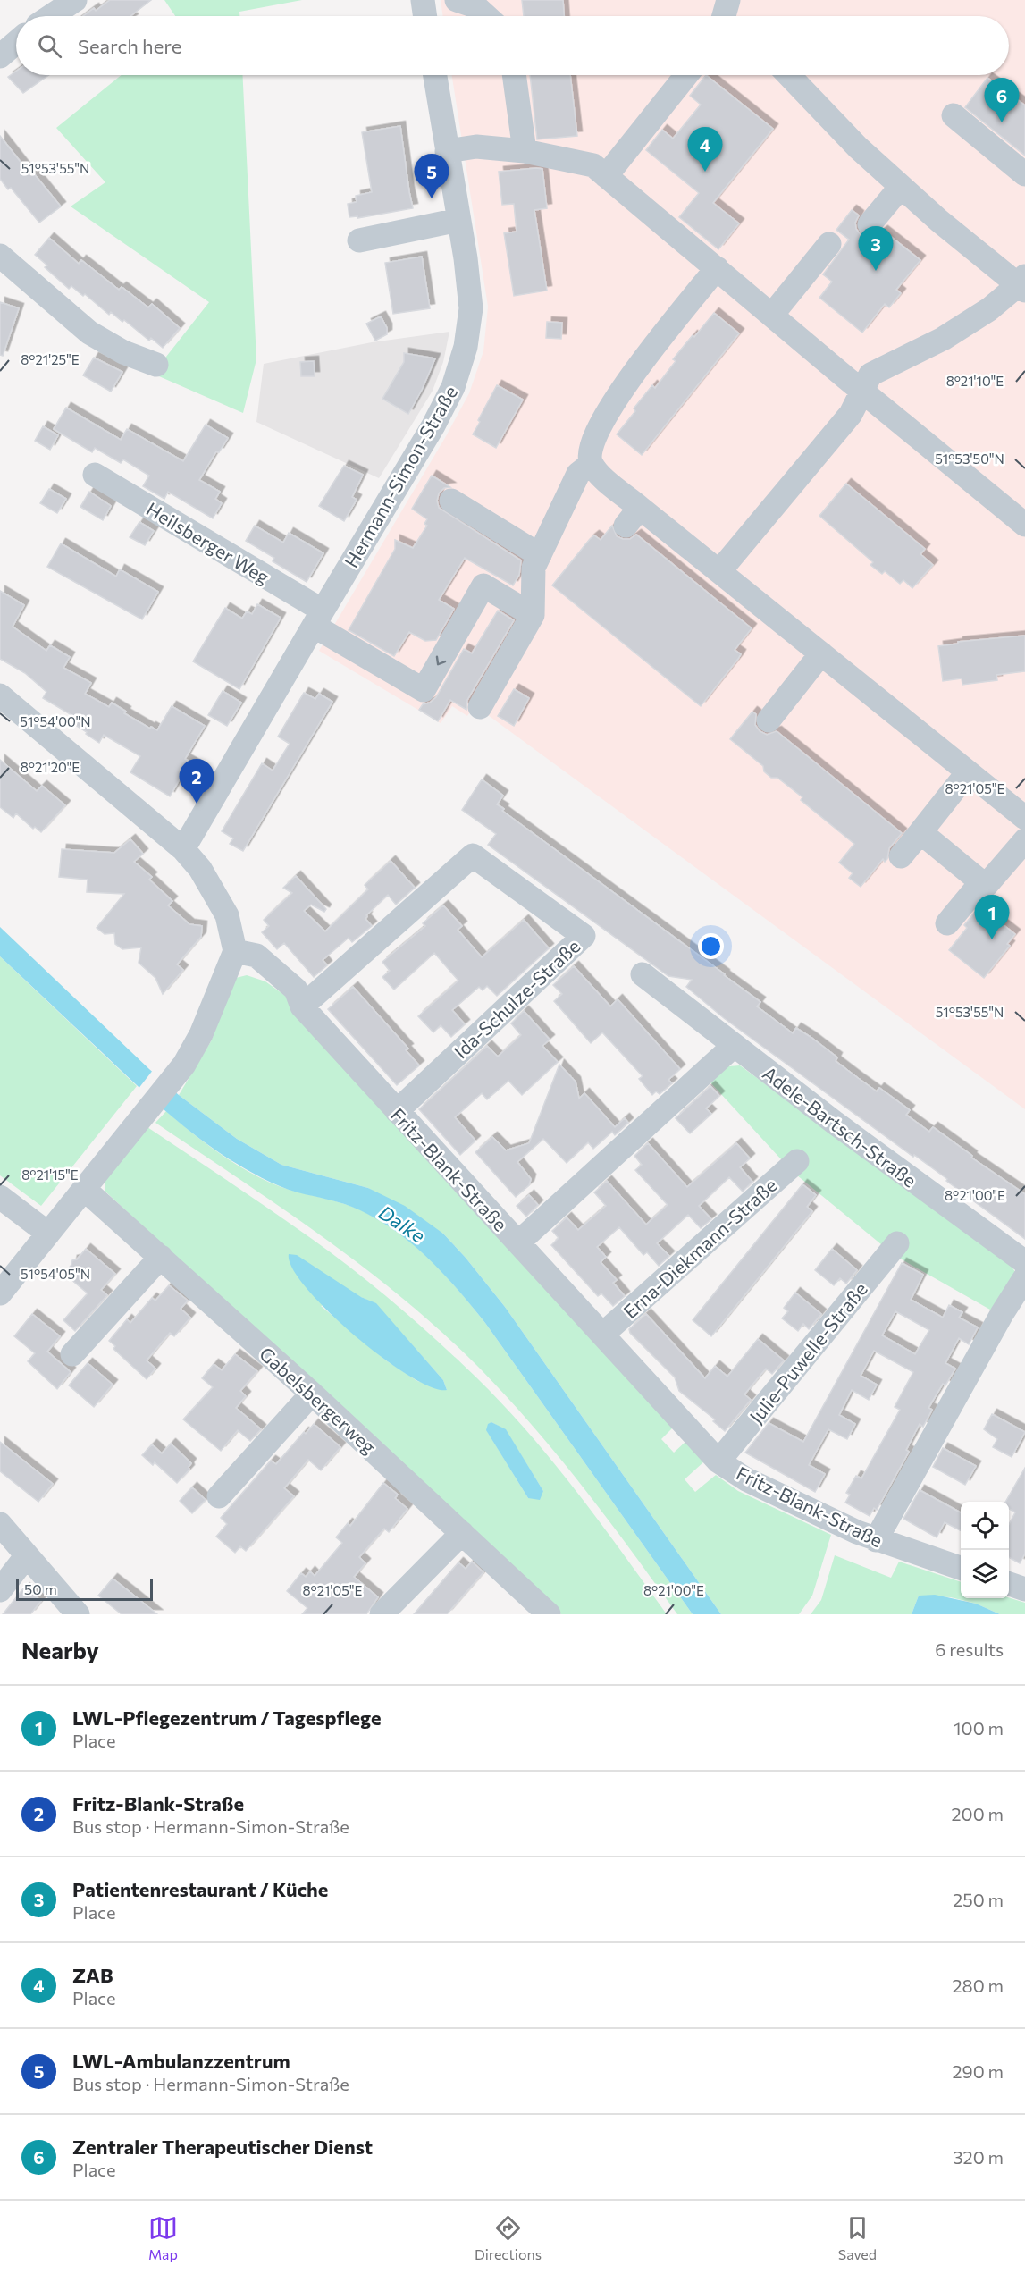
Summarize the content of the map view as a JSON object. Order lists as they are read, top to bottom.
{
  "streets": {
    "street": [
      "Hermann-Simon-Straße",
      "Heilsberger Weg",
      "Ida-Schulze-Straße",
      "Adele-Bartsch-Straße",
      "Fritz-Blank-Straße",
      "Erna-Diekmann-Straße",
      "Julie-Puwelle-Straße",
      "Gabelsbergerweg"
    ]
  },
  "crossings": [
    ["Hermann-Simon-Straße", "Heilsberger Weg"],
    ["Ida-Schulze-Straße", "Fritz-Blank-Straße"],
    ["Fritz-Blank-Straße", "Erna-Diekmann-Straße"],
    ["Fritz-Blank-Straße", "Julie-Puwelle-Straße"]
  ],
  "water": ["Dalke"],
  "scale_bar": "50 m",
  "page": {
    "search": "Search here",
    "pins": [
      "6",
      "4",
      "5",
      "3",
      "2",
      "1"
    ],
    "scale": "50 m",
    "heading": ["Nearby", "6 results"],
    "list": [
      {
        "mark": "1",
        "name": "LWL-Pflegezentrum / Tagespflege",
        "note": "Place",
        "value": "100 m"
      },
      {
        "mark": "2",
        "name": "Fritz-Blank-Straße",
        "note": "Bus stop · Hermann-Simon-Straße",
        "value": "200 m"
      },
      {
        "mark": "3",
        "name": "Patientenrestaurant / Küche",
        "note": "Place",
        "value": "250 m"
      },
      {
        "mark": "4",
        "name": "ZAB",
        "note": "Place",
        "value": "280 m"
      },
      {
        "mark": "5",
        "name": "LWL-Ambulanzzentrum",
        "note": "Bus stop · Hermann-Simon-Straße",
        "value": "290 m"
      },
      {
        "mark": "6",
        "name": "Zentraler Therapeutischer Dienst",
        "note": "Place",
        "value": "320 m"
      }
    ],
    "nav": ["Map", "Directions", "Saved"]
  },
  "coordinates": [
    "51°53'55\"N",
    "8°21'25\"E",
    "8°21'10\"E",
    "51°53'50\"N",
    "51°54'00\"N",
    "8°21'20\"E",
    "8°21'05\"E",
    "8°21'15\"E",
    "8°21'00\"E",
    "51°54'05\"N"
  ]
}
